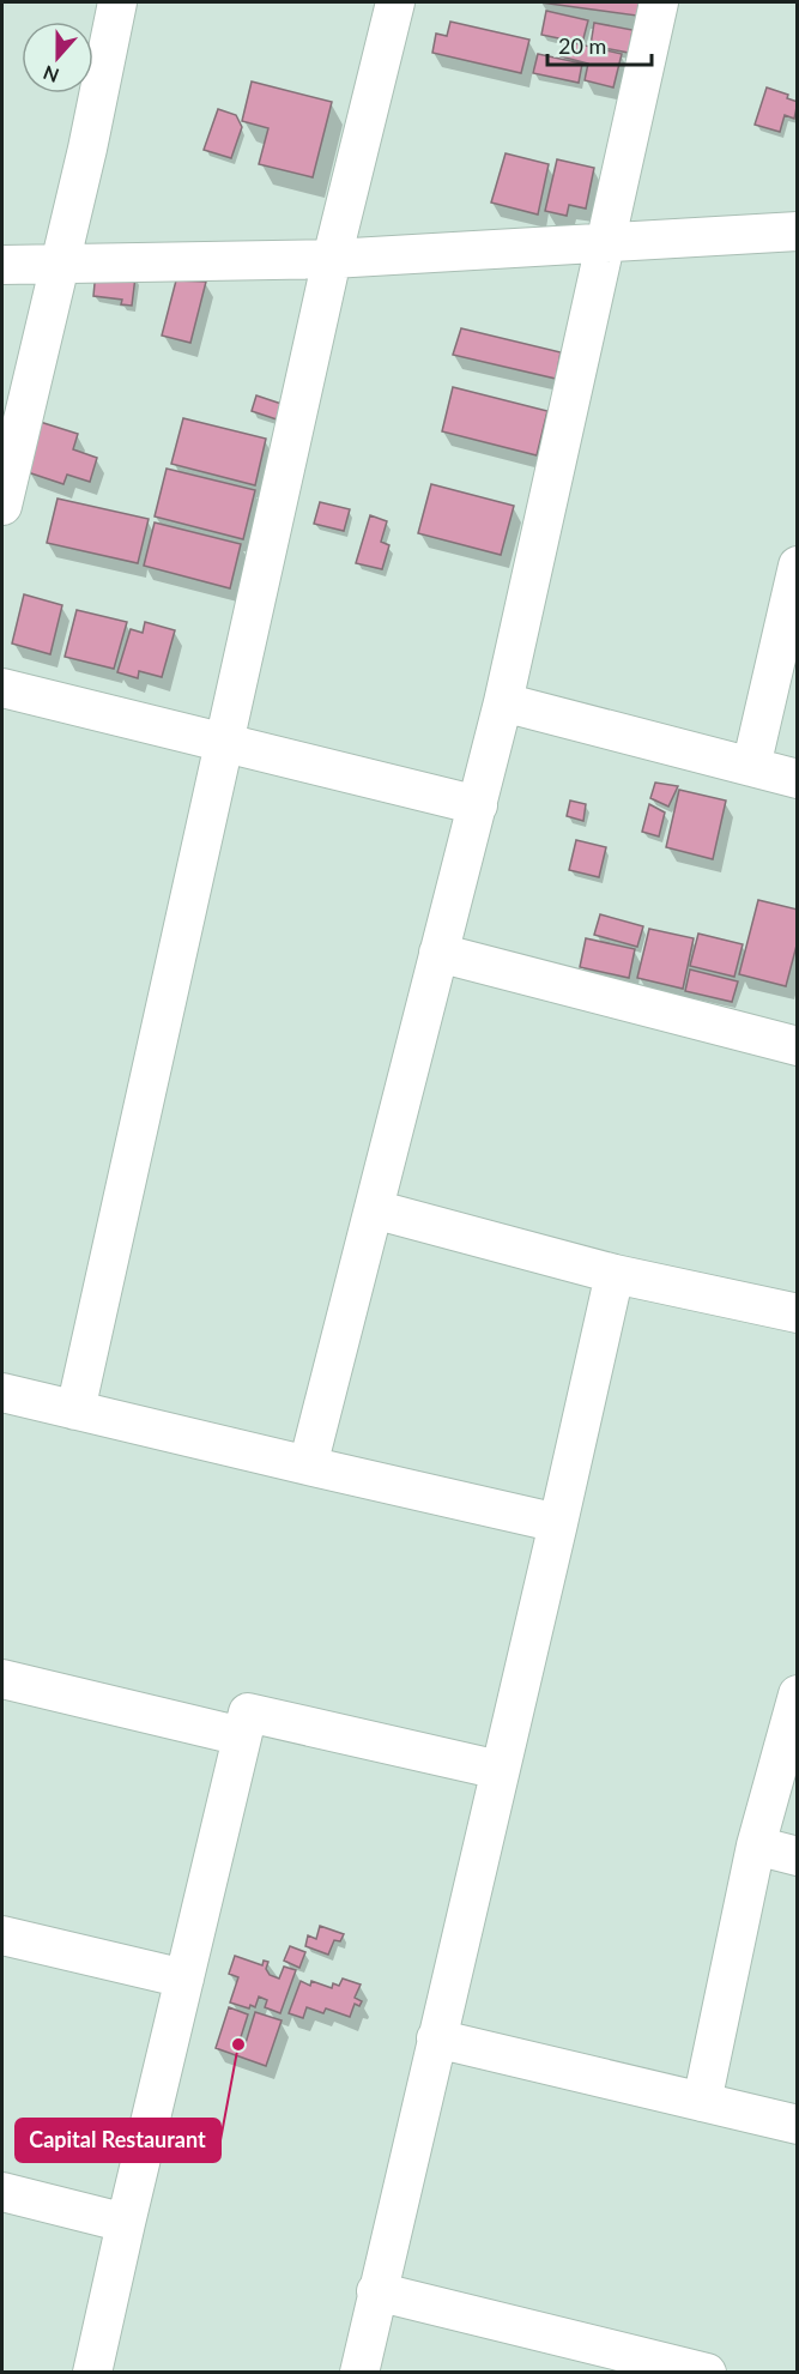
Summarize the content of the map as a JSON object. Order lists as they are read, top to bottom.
{
  "places": ["Capital Restaurant"],
  "scale_bar": "20 m",
  "north": "bottom"
}
